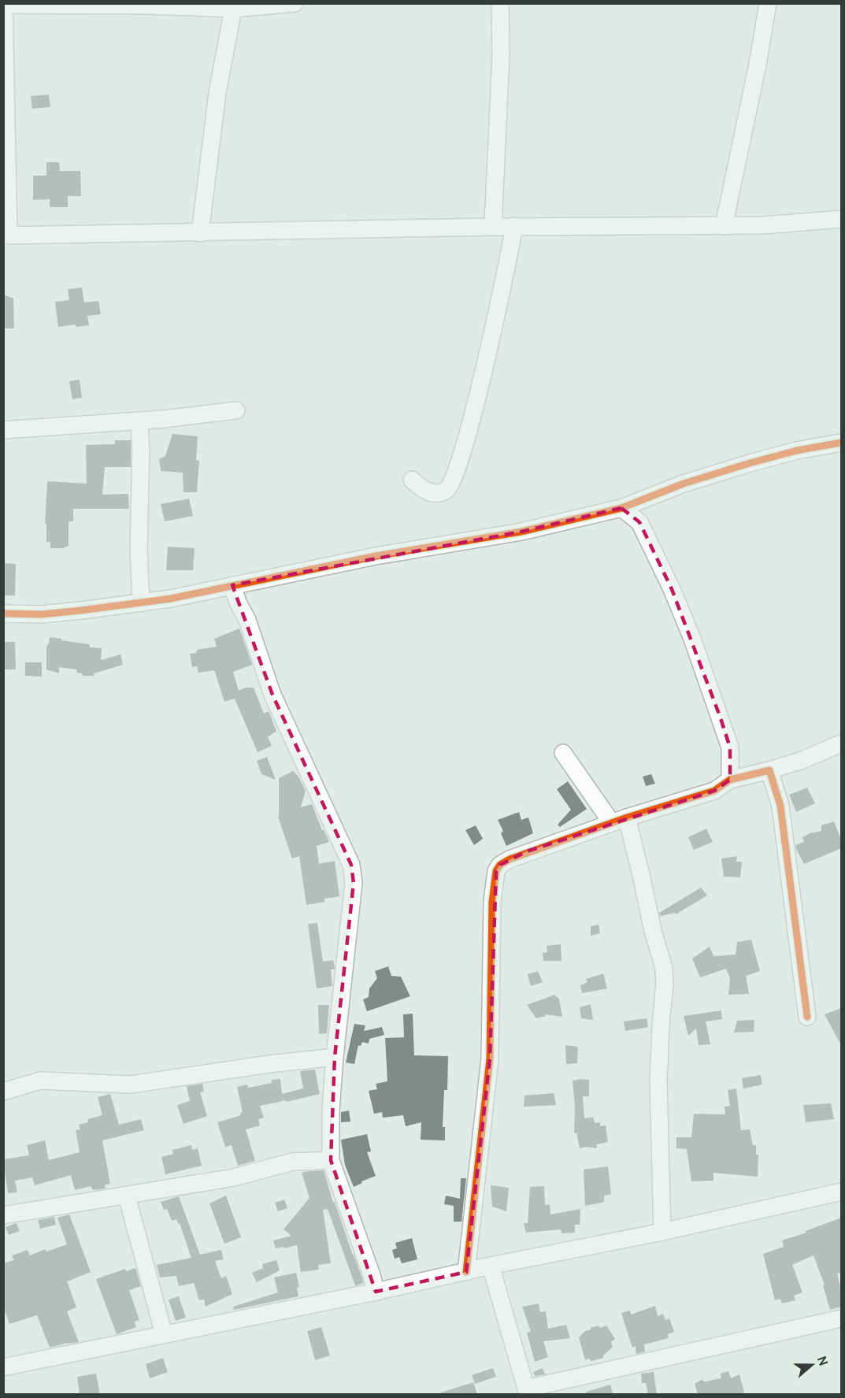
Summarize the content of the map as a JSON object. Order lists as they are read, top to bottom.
{
  "north": "right"
}
